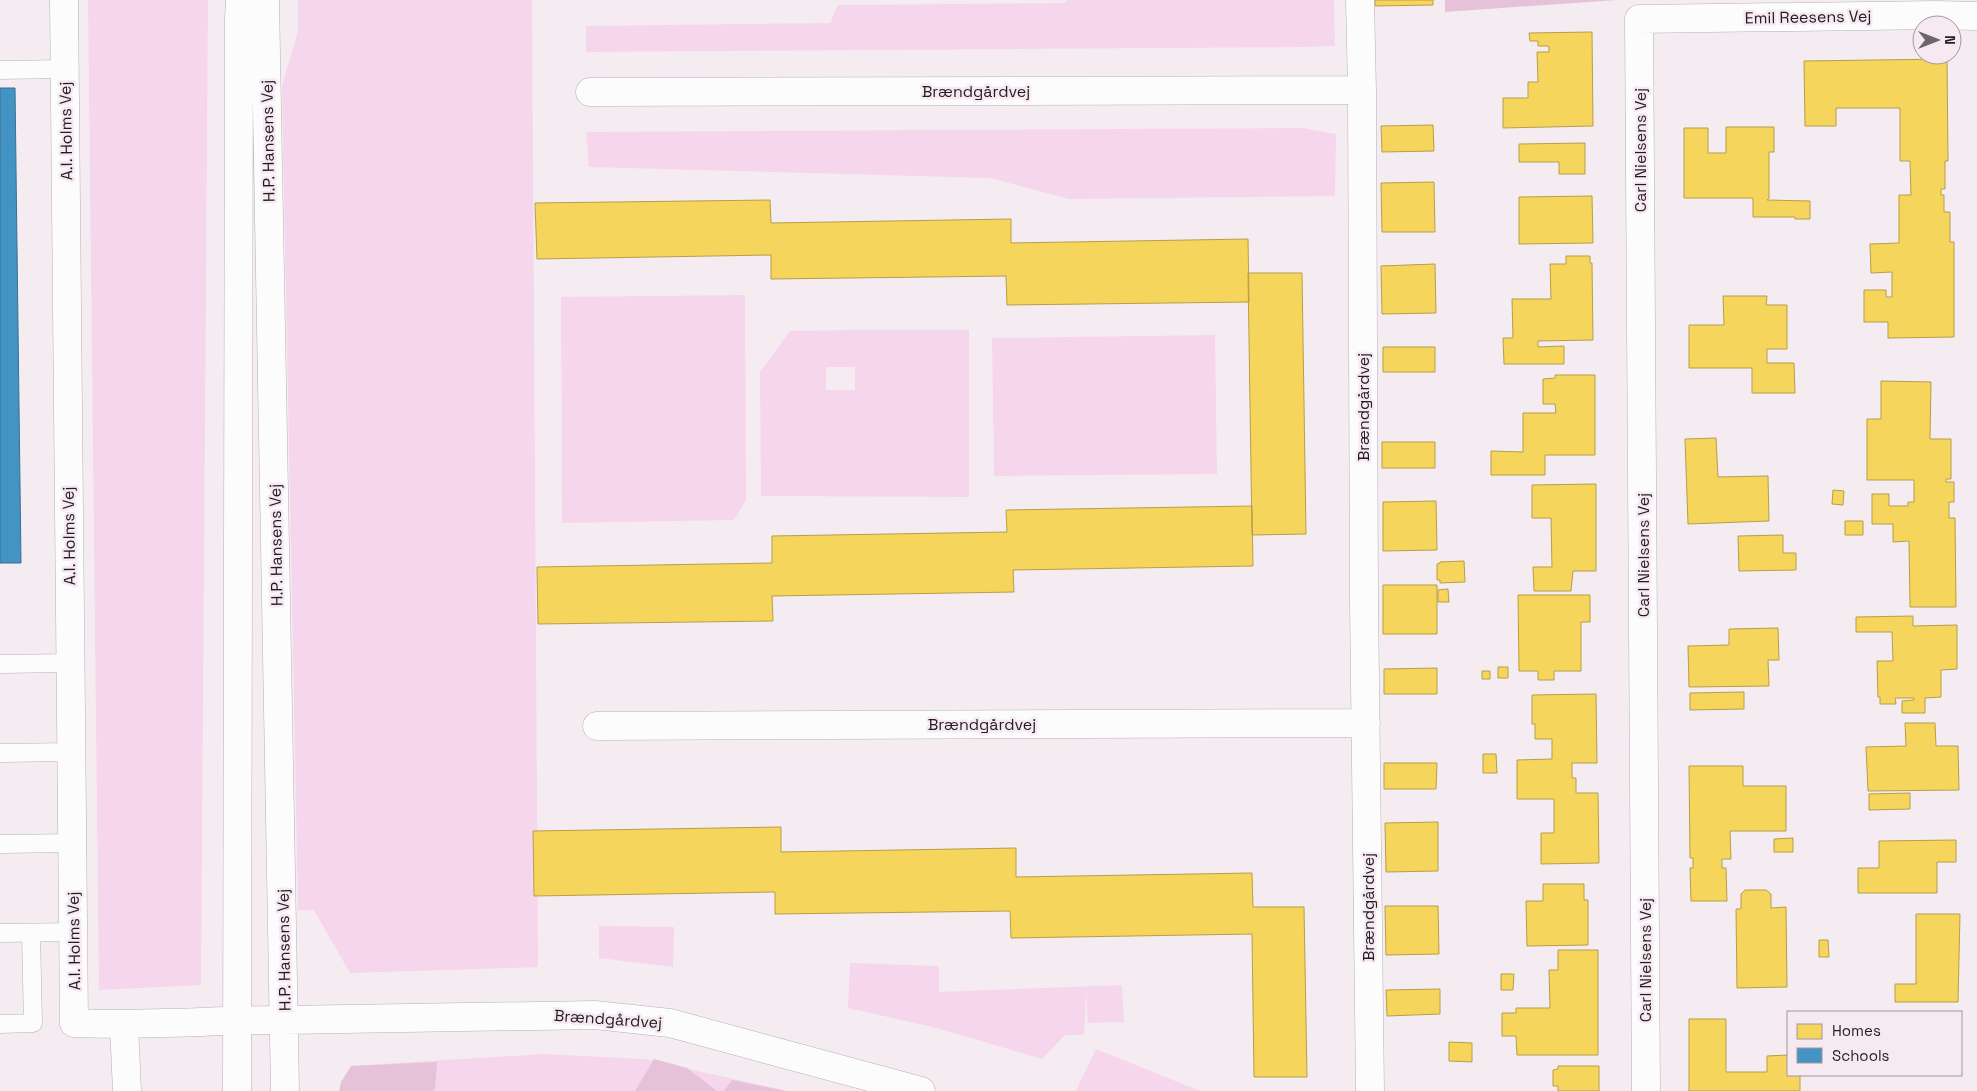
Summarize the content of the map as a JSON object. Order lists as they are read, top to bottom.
{
  "streets": {
    "street": [
      "Emil Reesens Vej",
      "Brændgårdvej",
      "A.I. Holms Vej",
      "H.P. Hansens Vej",
      "Carl Nielsens Vej"
    ]
  },
  "crossings": [
    ["Emil Reesens Vej", "Carl Nielsens Vej"],
    ["Brændgårdvej", "A.I. Holms Vej"],
    ["Brændgårdvej", "H.P. Hansens Vej"],
    ["A.I. Holms Vej", "H.P. Hansens Vej"]
  ],
  "legend": ["Homes", "Schools"],
  "north": "right"
}
